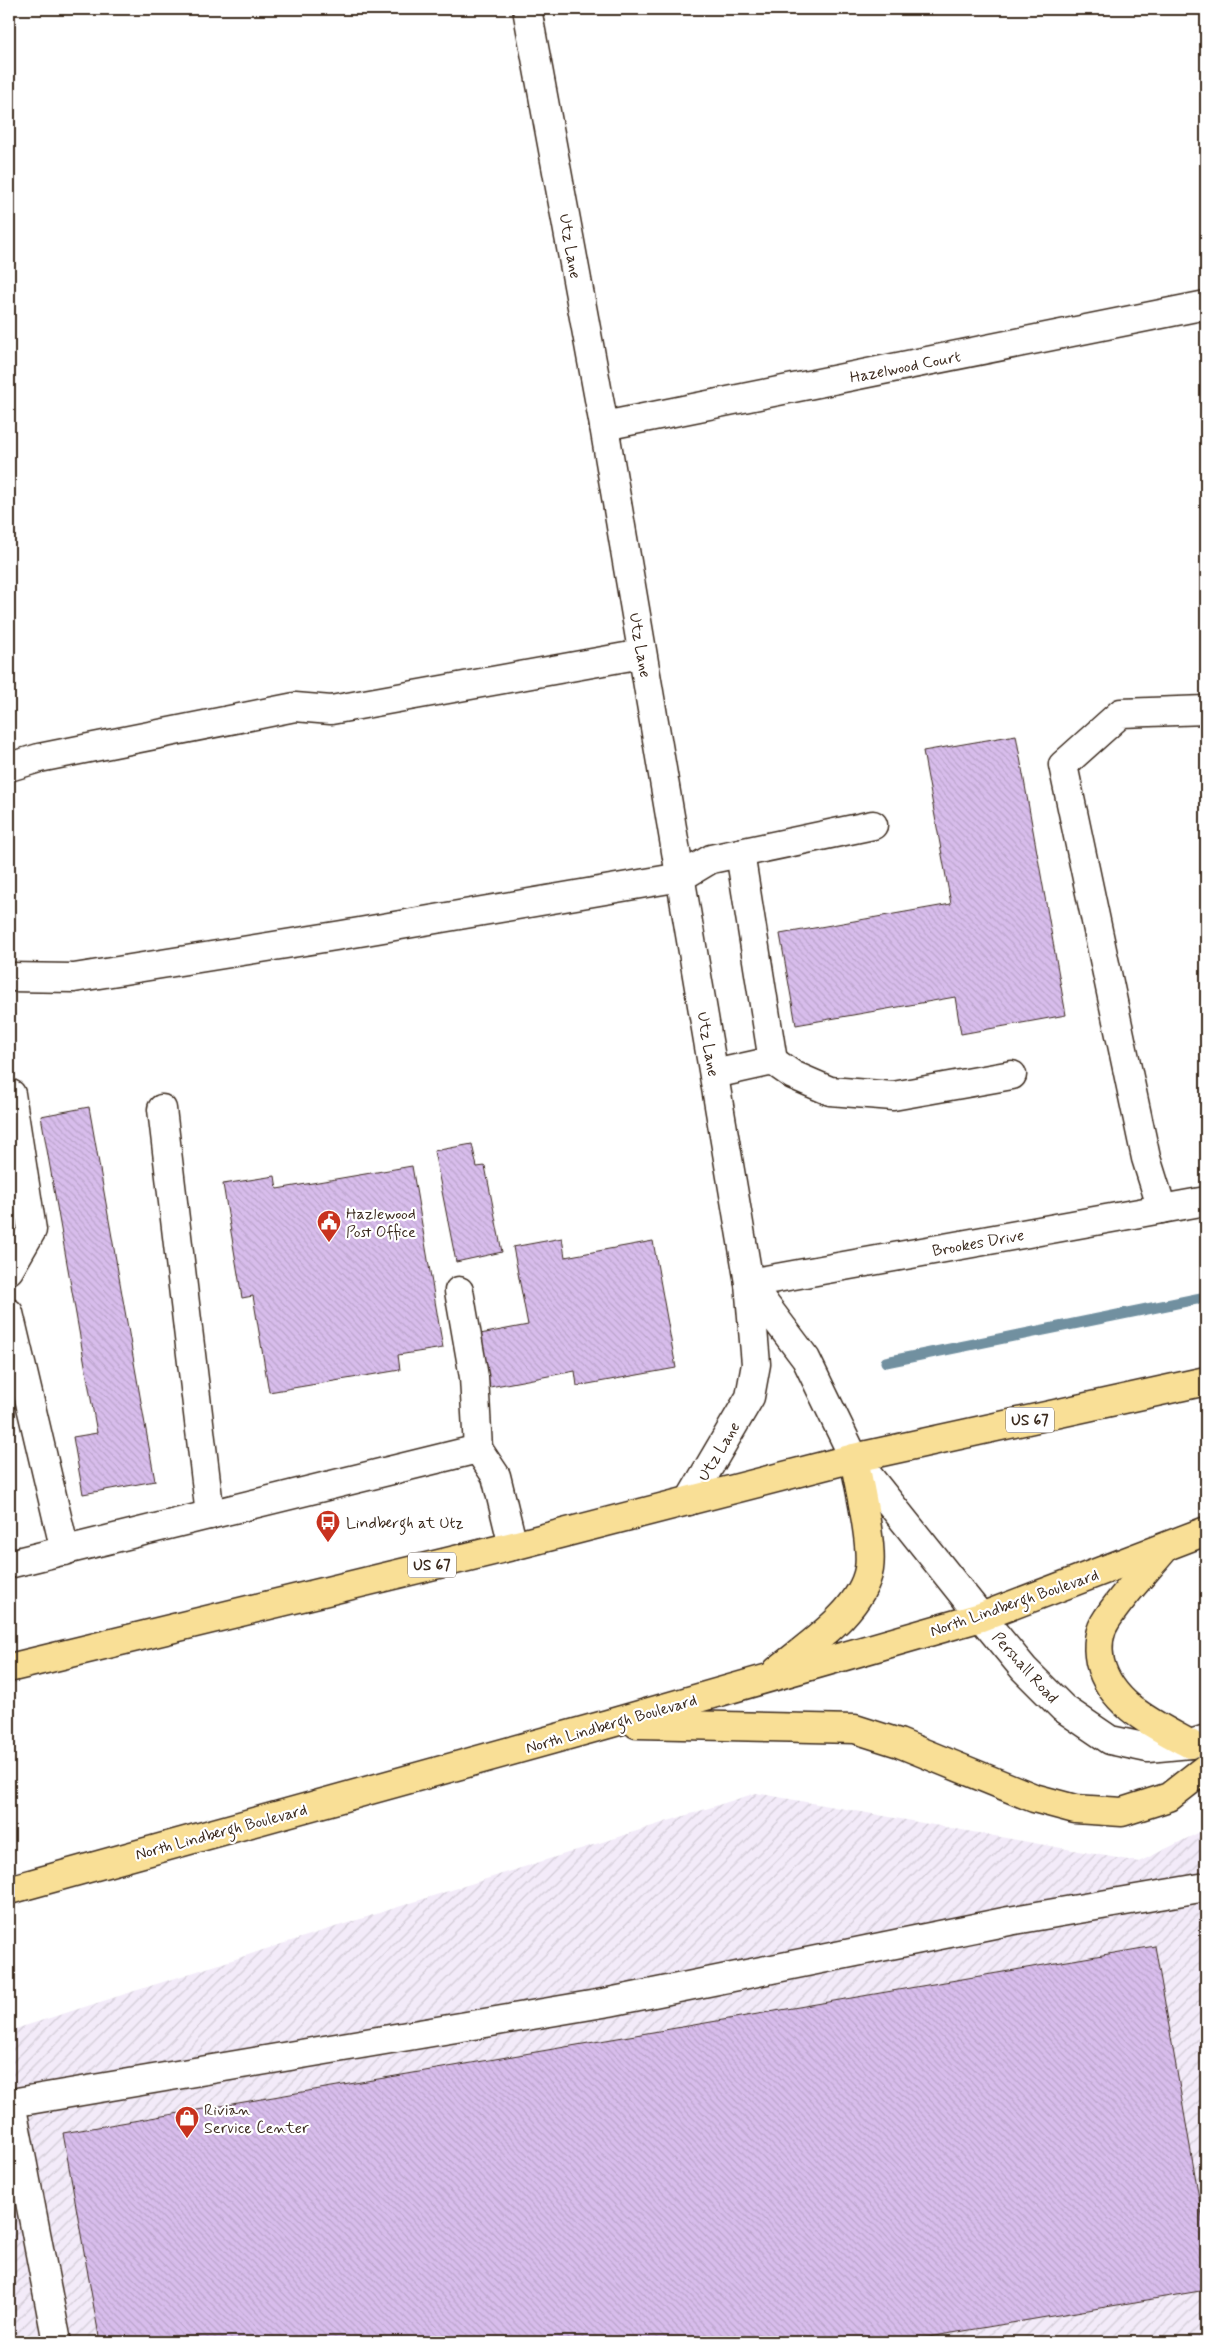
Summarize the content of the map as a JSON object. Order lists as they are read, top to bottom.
{
  "streets": {
    "highway": ["US 67", "North Lindbergh Boulevard"],
    "street": [
      "Utz Lane",
      "Hazelwood Court",
      "Brookes Drive",
      "Pershall Road"
    ]
  },
  "crossings": [
    ["Utz Lane", "Hazelwood Court"],
    ["Utz Lane", "Brookes Drive"],
    ["Utz Lane", "US 67"],
    ["Utz Lane", "Pershall Road"],
    ["US 67", "Pershall Road"],
    ["North Lindbergh Boulevard", "Pershall Road"]
  ],
  "places": {
    "public building": ["Hazlewood Post Office"],
    "bus stop": ["Lindbergh at Utz"],
    "shop": ["Rivian Service Center"]
  }
}
